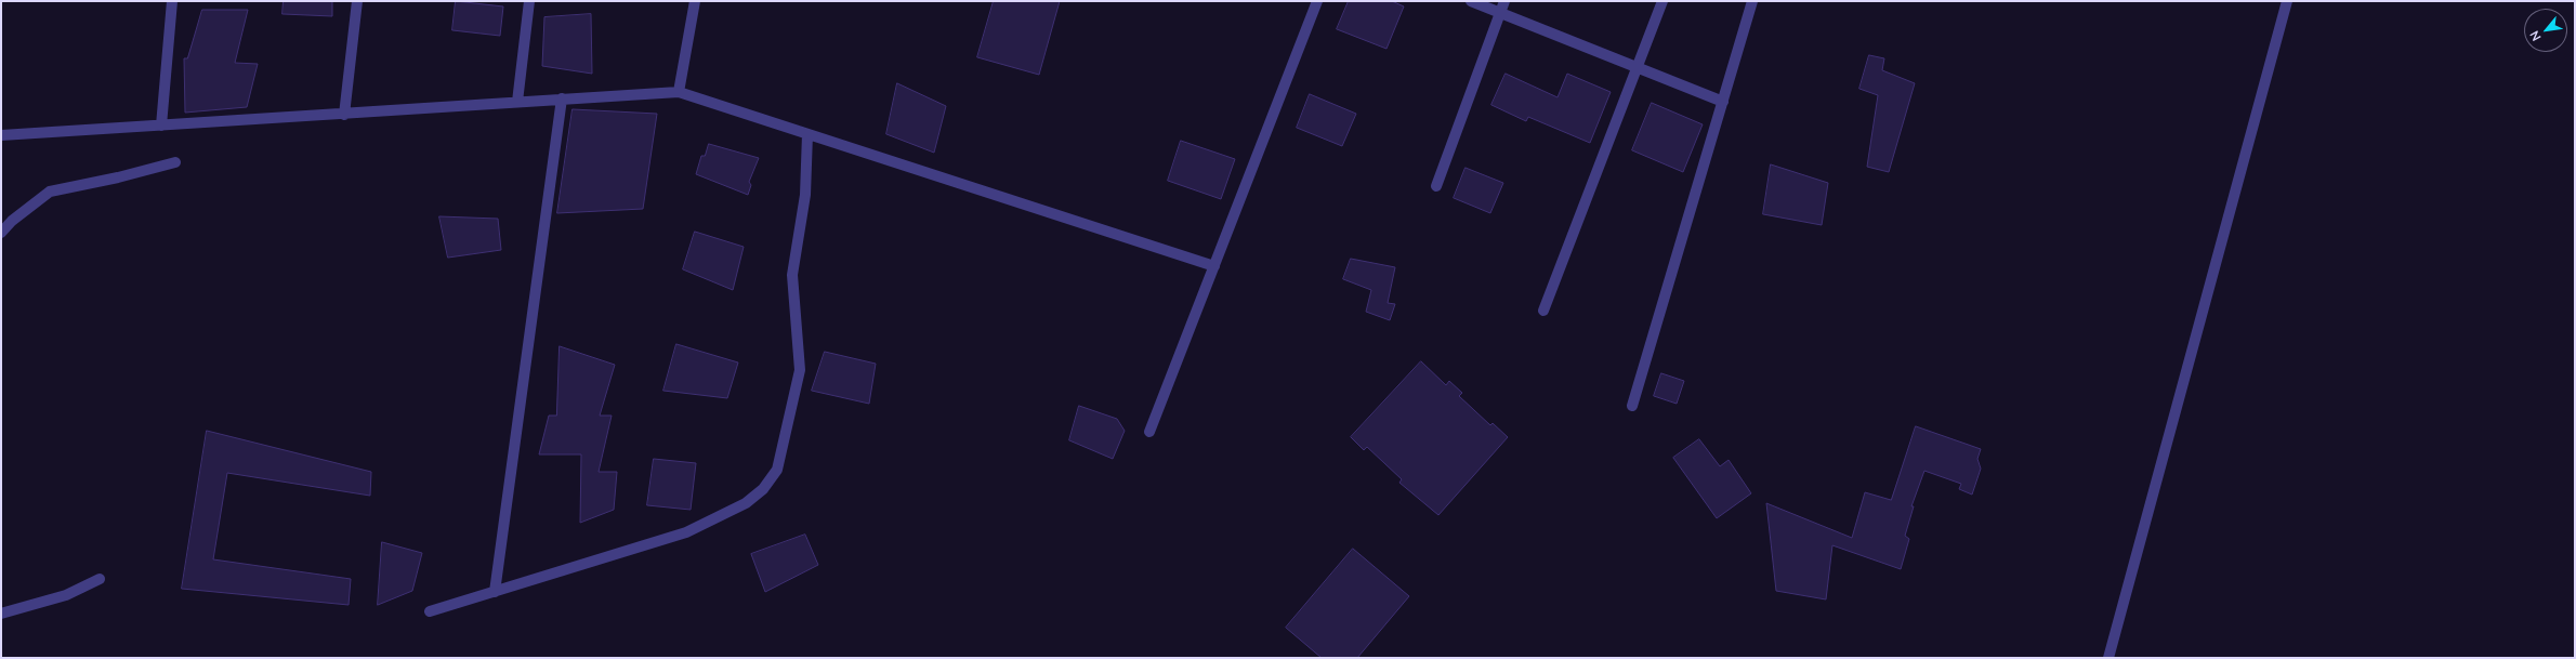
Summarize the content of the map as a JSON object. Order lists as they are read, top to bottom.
{
  "north": "bottom left"
}
